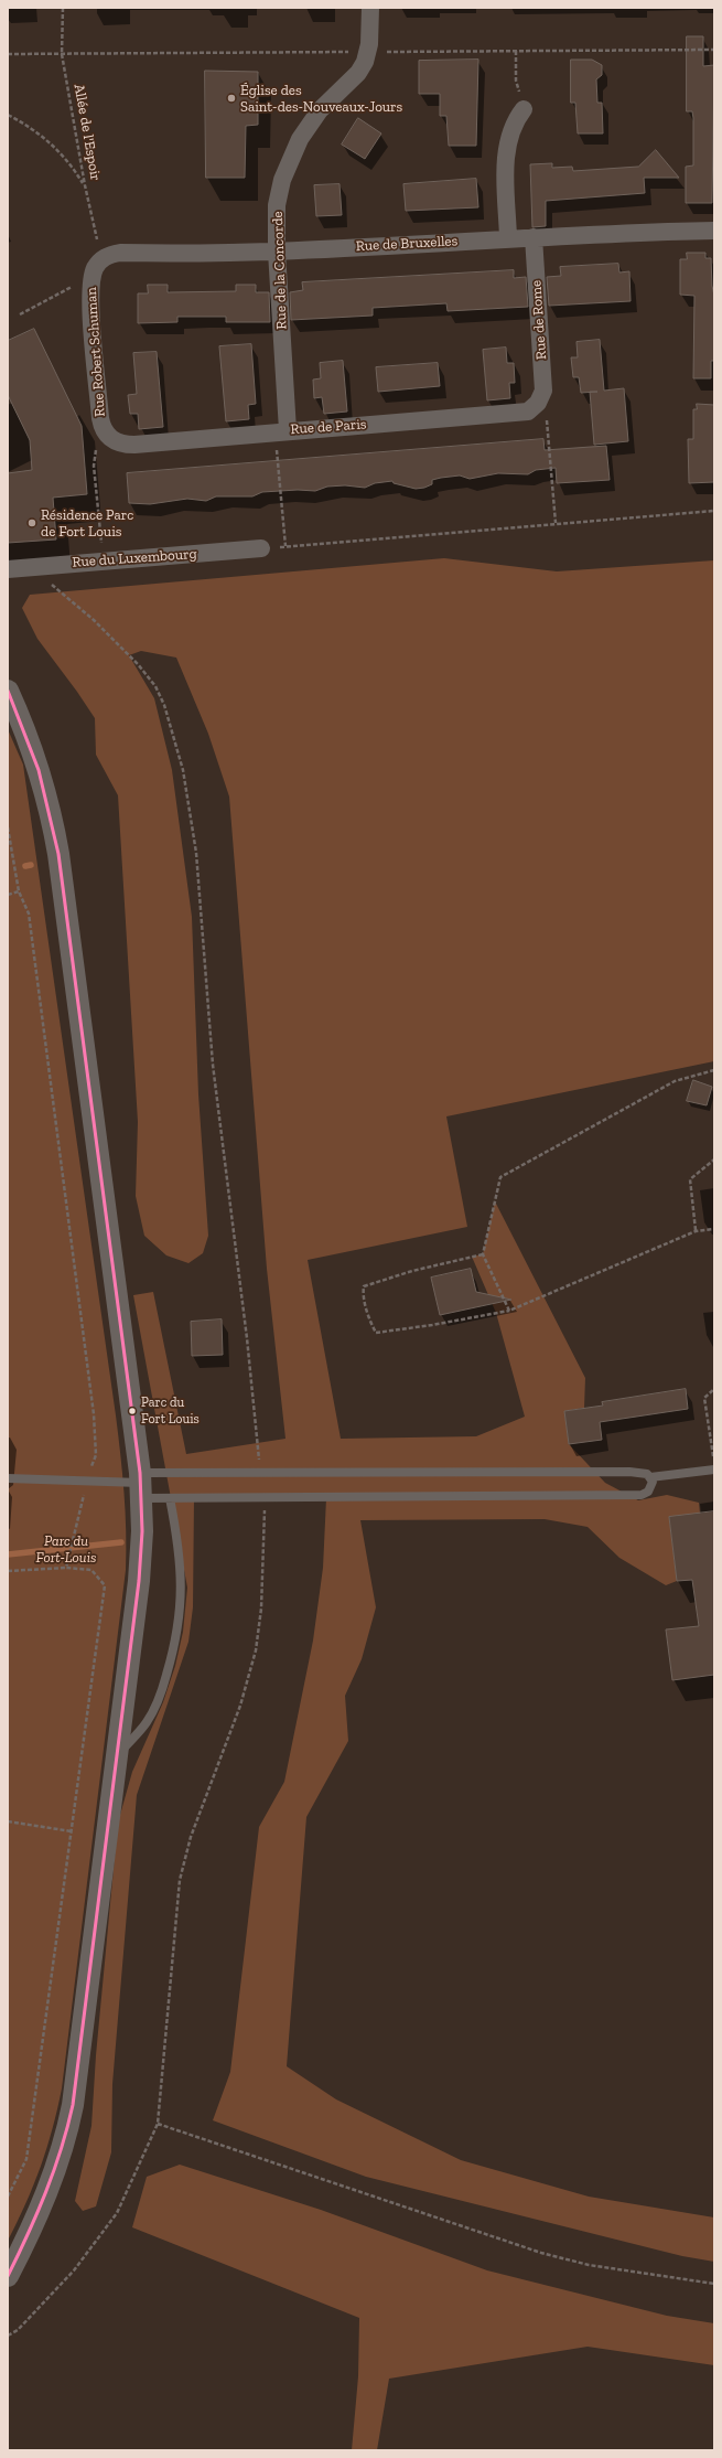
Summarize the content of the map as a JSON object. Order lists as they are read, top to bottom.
{
  "streets": {
    "street": [
      "Rue de Bruxelles",
      "Rue de la Concorde",
      "Rue de Rome",
      "Rue Robert Schuman",
      "Rue de Paris",
      "Rue du Luxembourg"
    ],
    "path": ["Allée de l'Espoir"]
  },
  "crossings": [
    ["Allée de l'Espoir", "Rue de Bruxelles"],
    ["Allée de l'Espoir", "Rue Robert Schuman"],
    ["Rue de Bruxelles", "Rue de la Concorde"],
    ["Rue de Bruxelles", "Rue de Rome"],
    ["Rue de Bruxelles", "Rue Robert Schuman"],
    ["Rue de la Concorde", "Rue de Paris"],
    ["Rue de Rome", "Rue de Paris"],
    ["Rue Robert Schuman", "Rue de Paris"]
  ],
  "parks": ["Parc du Fort-Louis"],
  "places": ["Église des Saint-des-Nouveaux-Jours", "Résidence Parc de Fort Louis", "Parc du Fort Louis"]
}
